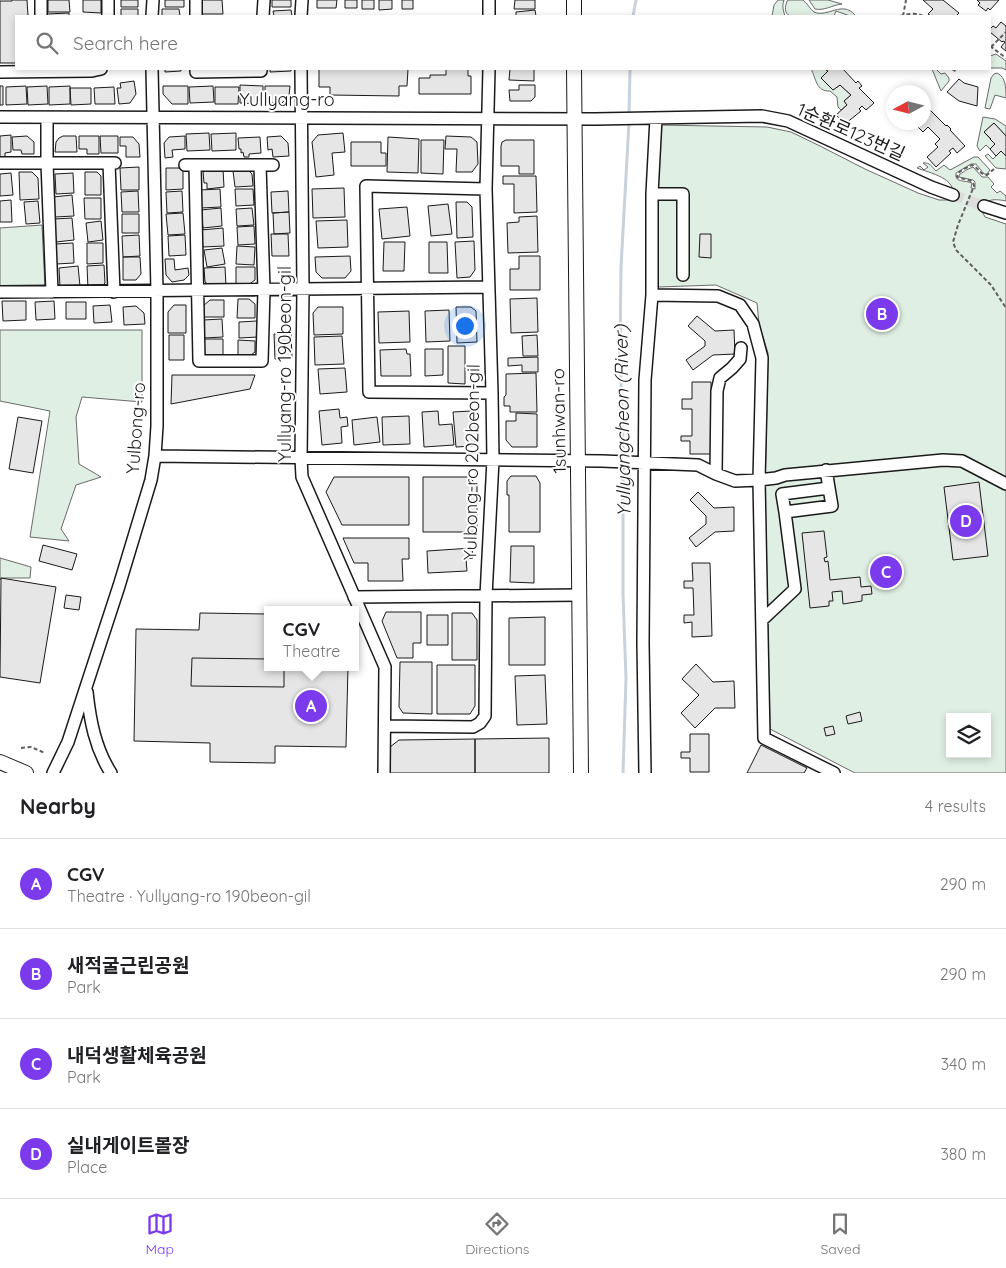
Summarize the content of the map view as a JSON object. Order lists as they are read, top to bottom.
{
  "streets": {
    "main road": ["1sunhwan-ro"],
    "street": [
      "Yullyang-ro",
      "1순환로123번길",
      "Yullyang-ro 190beon-gil",
      "Yulbong-ro",
      "Yulbong-ro 202beon-gil"
    ]
  },
  "crossings": [
    ["Yullyang-ro", "1순환로123번길"],
    ["Yullyang-ro", "Yullyang-ro 190beon-gil"],
    ["Yullyang-ro", "1sunhwan-ro"],
    ["Yullyang-ro", "Yulbong-ro"],
    ["Yullyang-ro", "Yulbong-ro 202beon-gil"],
    ["Yullyang-ro 190beon-gil", "Yulbong-ro 202beon-gil"]
  ],
  "water": ["Yullyangcheon (River)"],
  "north": "left",
  "page": {
    "search": "Search here",
    "pins": [
      "B",
      "D",
      "C",
      "A"
    ],
    "popup": ["CGV", "Theatre"],
    "heading": ["Nearby", "4 results"],
    "list": [
      {
        "mark": "A",
        "name": "CGV",
        "note": "Theatre · Yullyang-ro 190beon-gil",
        "value": "290 m"
      },
      {
        "mark": "B",
        "name": "새적굴근린공원",
        "note": "Park",
        "value": "290 m"
      },
      {
        "mark": "C",
        "name": "내덕생활체육공원",
        "note": "Park",
        "value": "340 m"
      },
      {
        "mark": "D",
        "name": "실내게이트볼장",
        "note": "Place",
        "value": "380 m"
      }
    ],
    "nav": ["Map", "Directions", "Saved"]
  }
}
